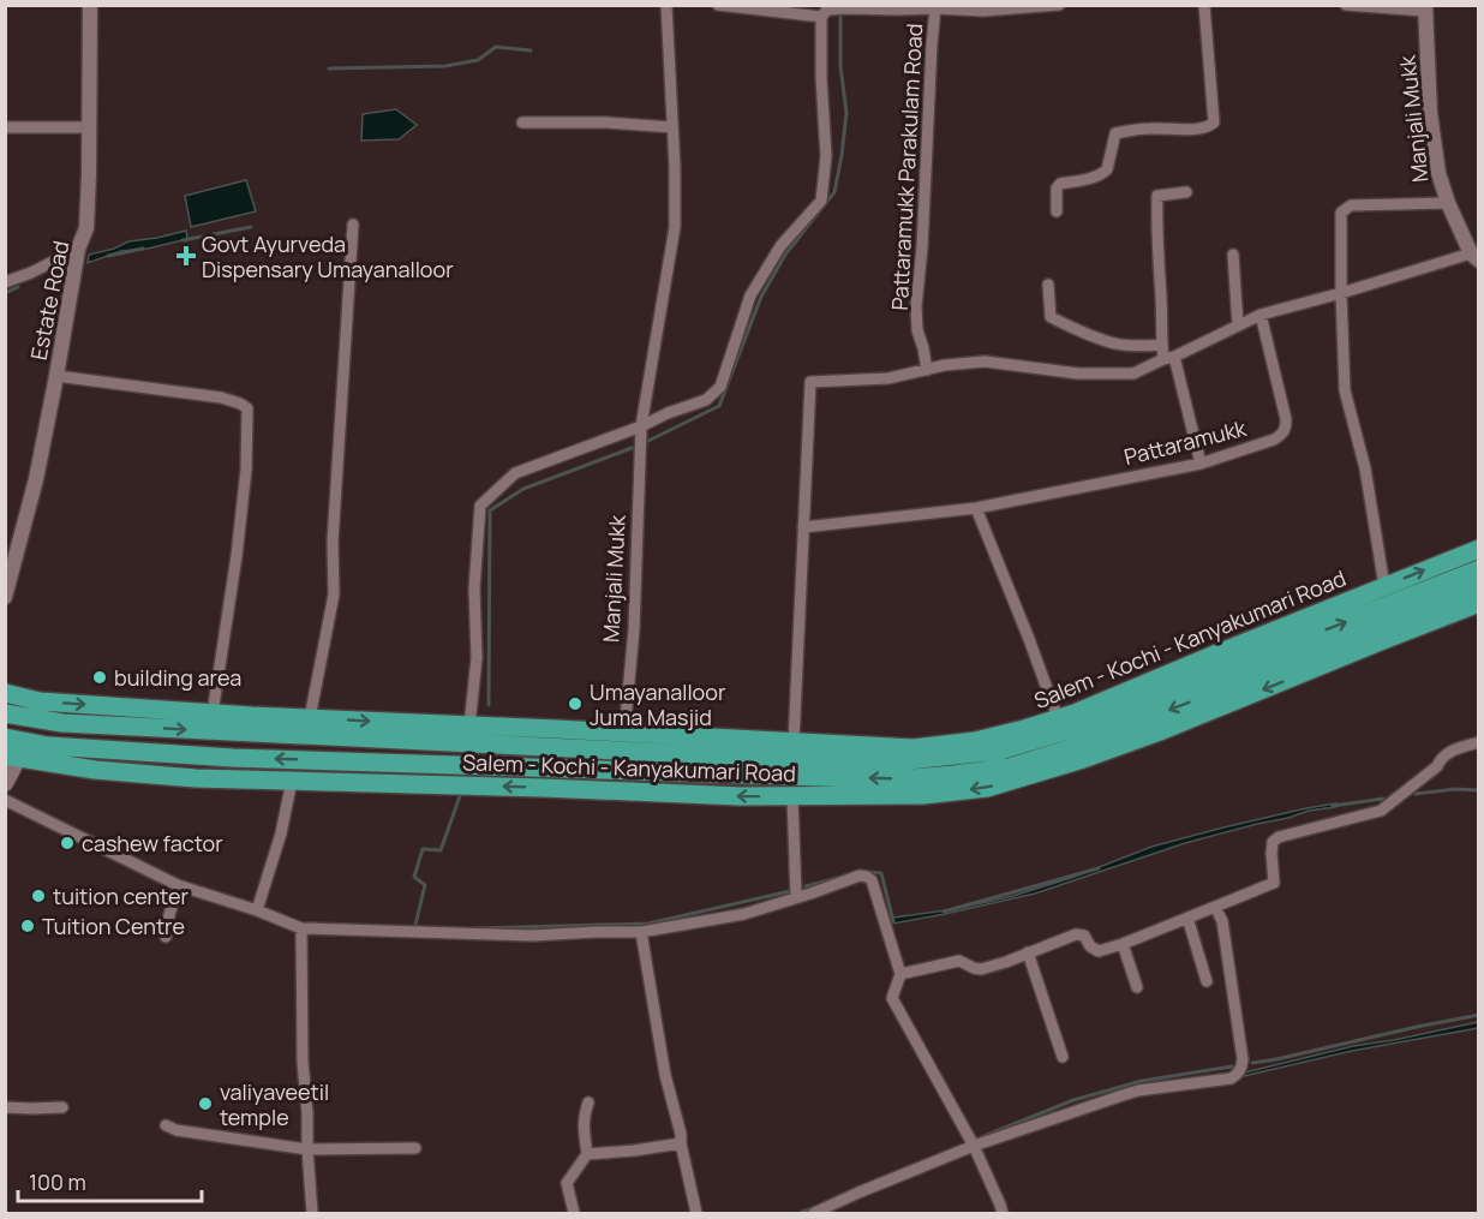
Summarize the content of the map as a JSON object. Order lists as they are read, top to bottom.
{
  "streets": {
    "highway": ["Salem - Kochi - Kanyakumari Road"],
    "street": [
      "Manjali Mukk",
      "Pattaramukk Parakulam Road",
      "Estate Road",
      "Pattaramukk"
    ]
  },
  "crossings": [
    ["Manjali Mukk", "Salem - Kochi - Kanyakumari Road"]
  ],
  "places": {
    "health": ["Govt Ayurveda Dispensary Umayanalloor"],
    "other": [
      "building area",
      "Umayanalloor Juma Masjid",
      "cashew factor",
      "tuition center",
      "Tuition Centre",
      "valiyaveetil temple"
    ]
  },
  "scale_bar": "100 m"
}
